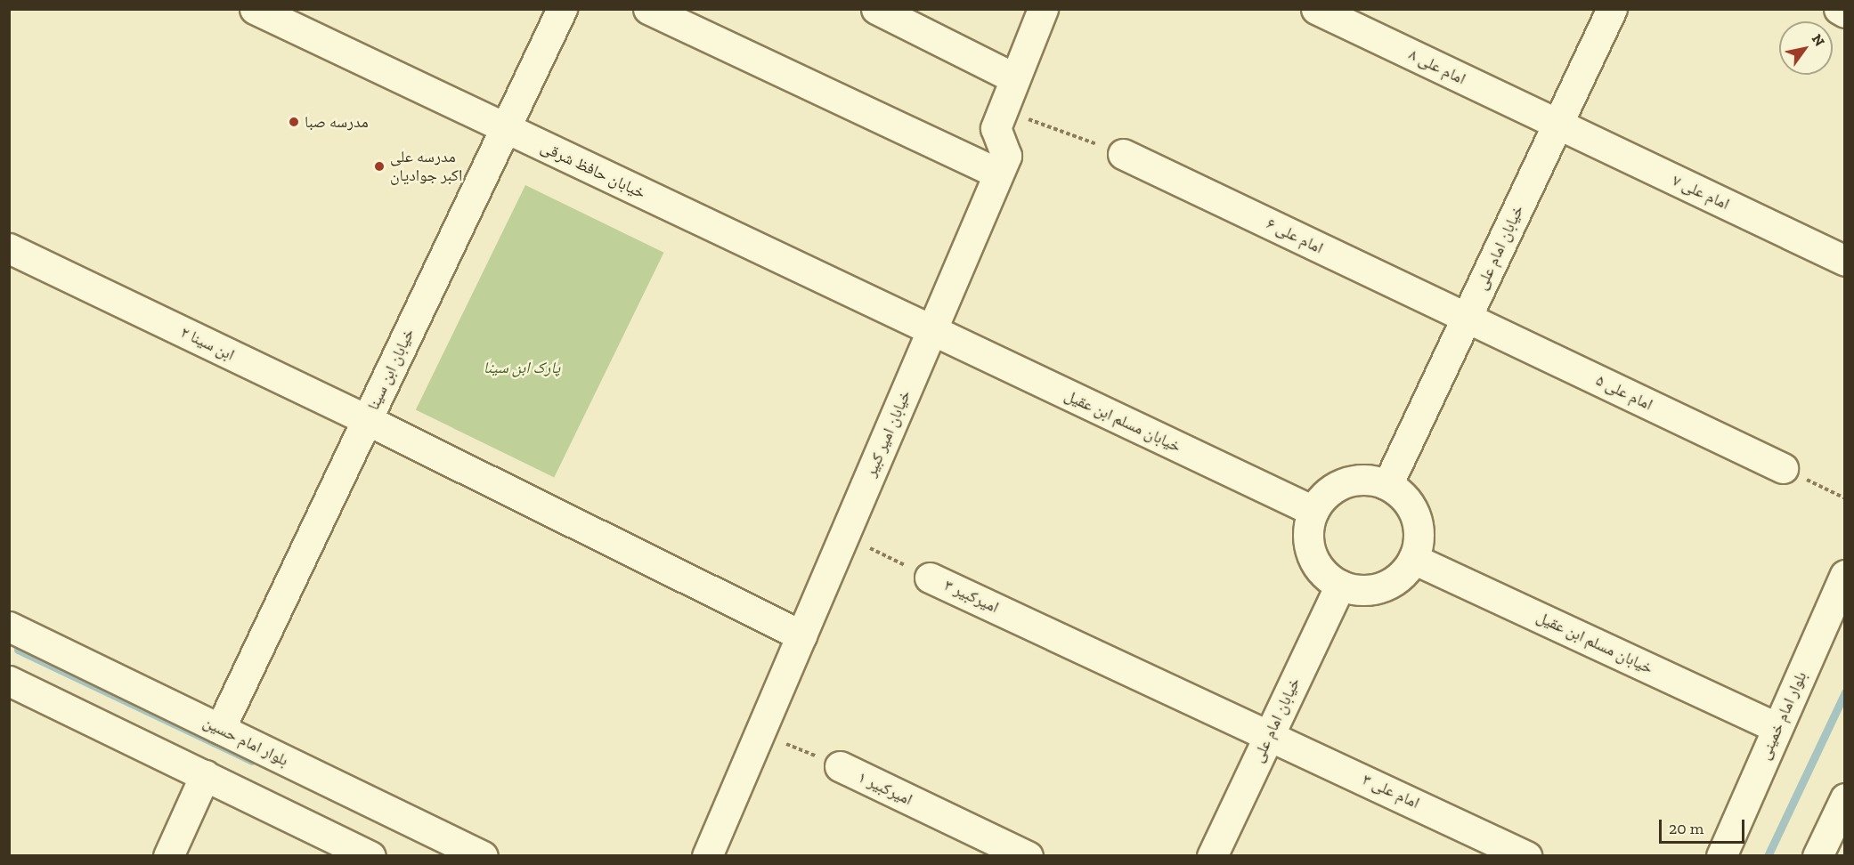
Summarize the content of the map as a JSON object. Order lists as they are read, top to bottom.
{
  "streets": {
    "street": [
      "امام علی ۸",
      "خیابان حافظ شرقی",
      "امام علی ۷",
      "امام علی ۶",
      "خیابان امام علی",
      "ابن سینا ۲",
      "خیابان ابن سینا",
      "امام علی ۵",
      "خیابان مسلم ابن عقیل",
      "خیابان امیر کبیر",
      "امیرکبیر ۳",
      "بلوار امام خمینی",
      "بلوار امام حسین",
      "امیرکبیر ۱",
      "امام علی ۳"
    ]
  },
  "crossings": [
    ["امام علی ۸", "امام علی ۷"],
    ["امام علی ۸", "خیابان امام علی"],
    ["خیابان حافظ شرقی", "خیابان ابن سینا"],
    ["خیابان حافظ شرقی", "خیابان مسلم ابن عقیل"],
    ["خیابان حافظ شرقی", "خیابان امیر کبیر"],
    ["امام علی ۷", "خیابان امام علی"],
    ["امام علی ۶", "خیابان امام علی"],
    ["امام علی ۶", "امام علی ۵"],
    ["خیابان امام علی", "امام علی ۵"],
    ["خیابان امام علی", "خیابان مسلم ابن عقیل"],
    ["خیابان امام علی", "امیرکبیر ۳"],
    ["خیابان امام علی", "امام علی ۳"],
    ["ابن سینا ۲", "خیابان ابن سینا"],
    ["ابن سینا ۲", "خیابان امیر کبیر"],
    ["خیابان ابن سینا", "بلوار امام حسین"],
    ["خیابان مسلم ابن عقیل", "خیابان امیر کبیر"],
    ["خیابان مسلم ابن عقیل", "بلوار امام خمینی"],
    ["خیابان امیر کبیر", "امیرکبیر ۳"],
    ["خیابان امیر کبیر", "امیرکبیر ۱"],
    ["امیرکبیر ۳", "امام علی ۳"]
  ],
  "parks": ["پارک ابن سینا"],
  "places": ["مدرسه صبا", "مدرسه علی اکبر جوادیان"],
  "scale_bar": "20 m",
  "north": "top right"
}
